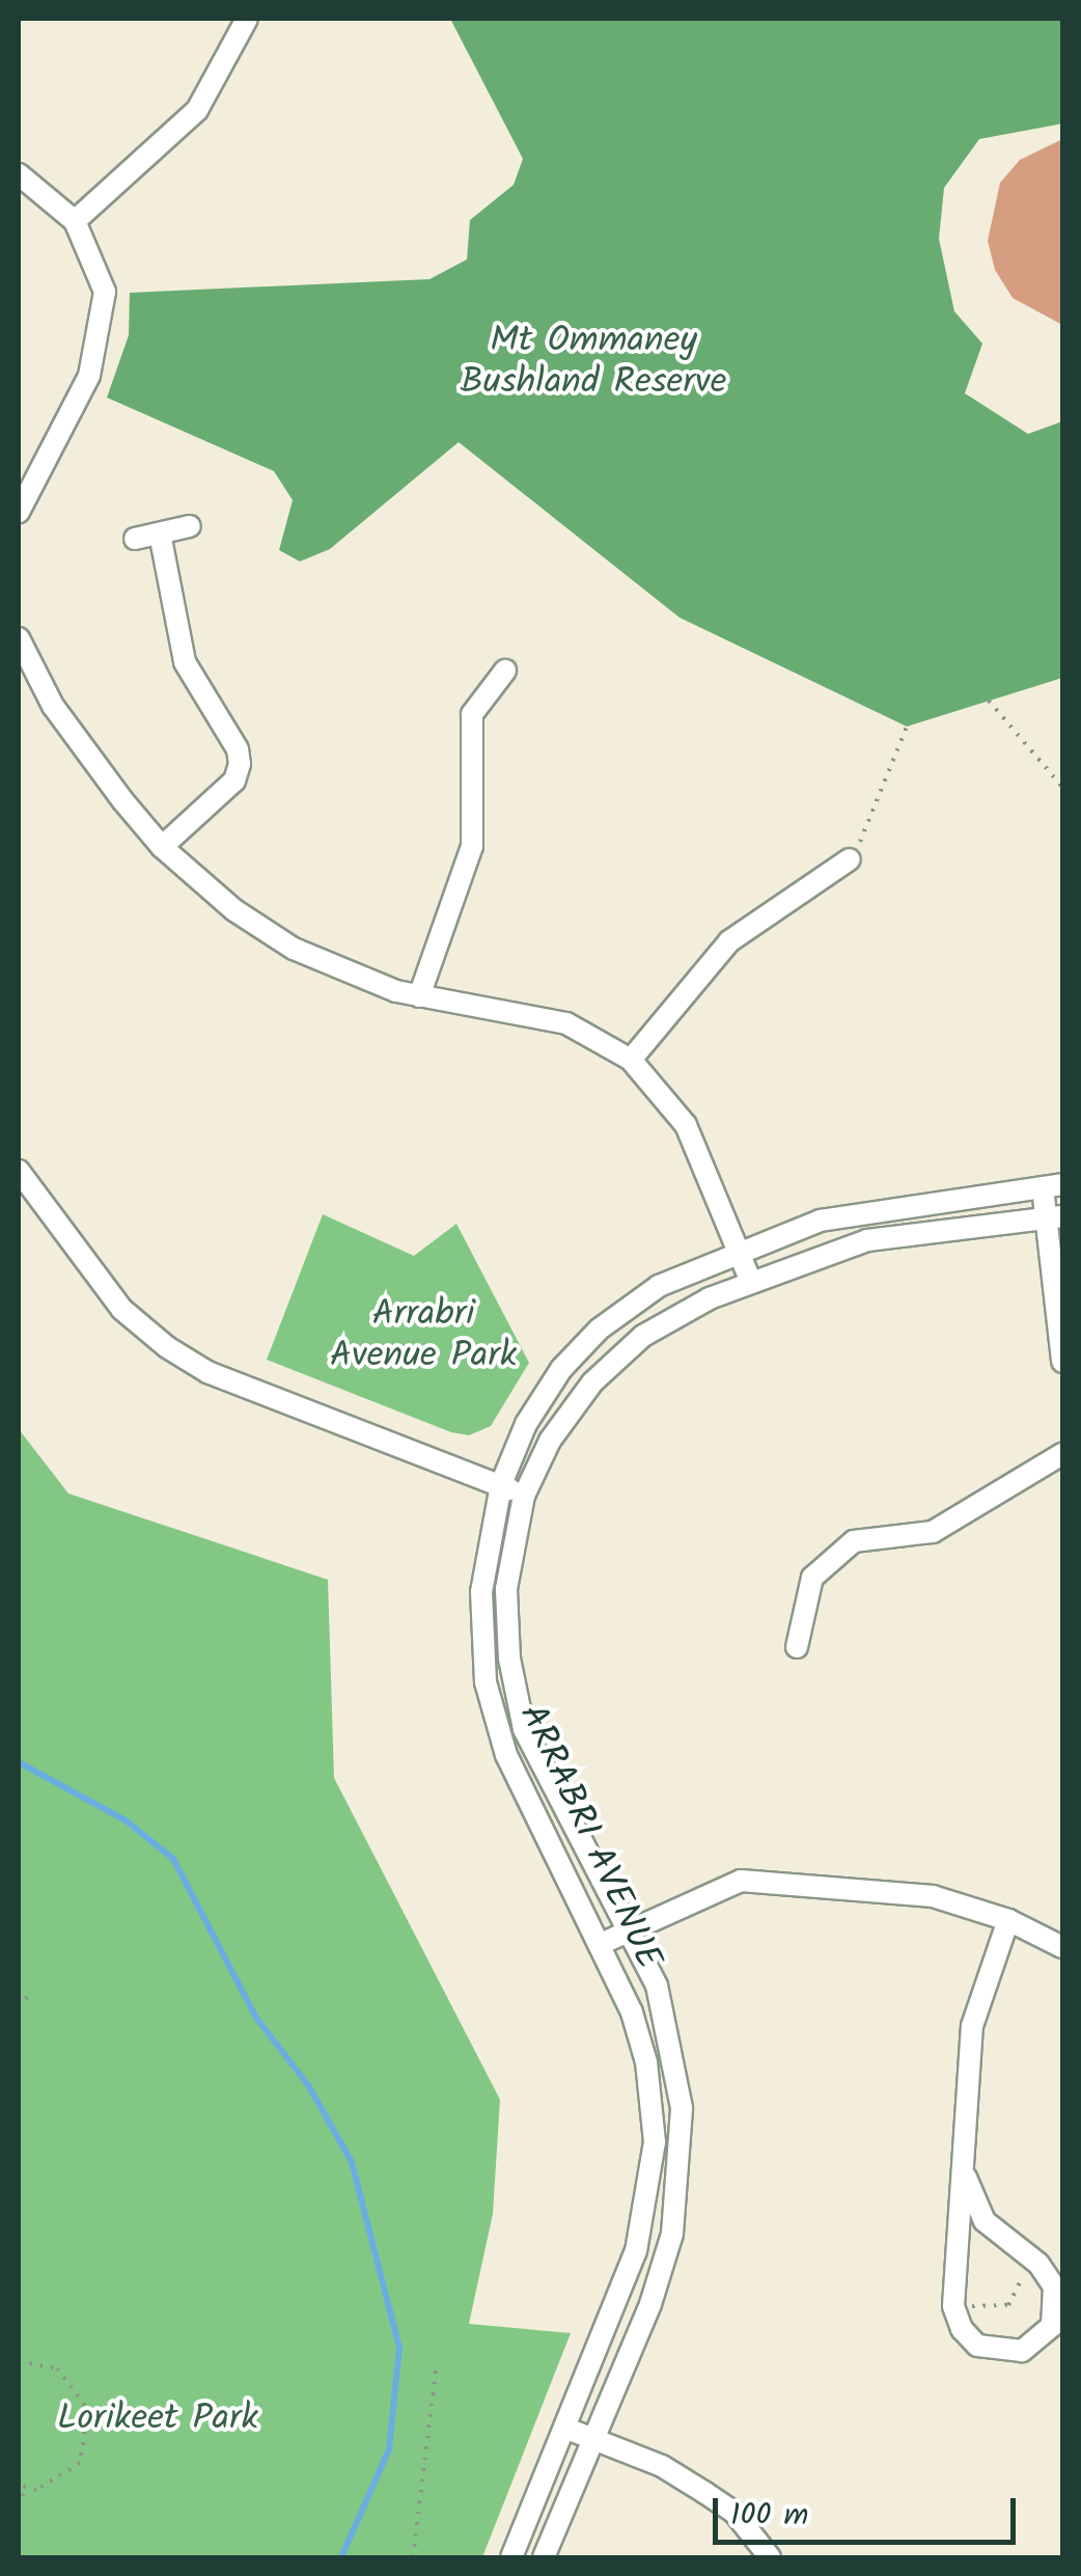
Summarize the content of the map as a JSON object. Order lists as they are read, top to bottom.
{
  "streets": {
    "street": ["ARRABRI AVENUE"]
  },
  "parks": ["Mt Ommaney Bushland Reserve", "Arrabri Avenue Park", "Lorikeet Park"],
  "scale_bar": "100 m"
}
